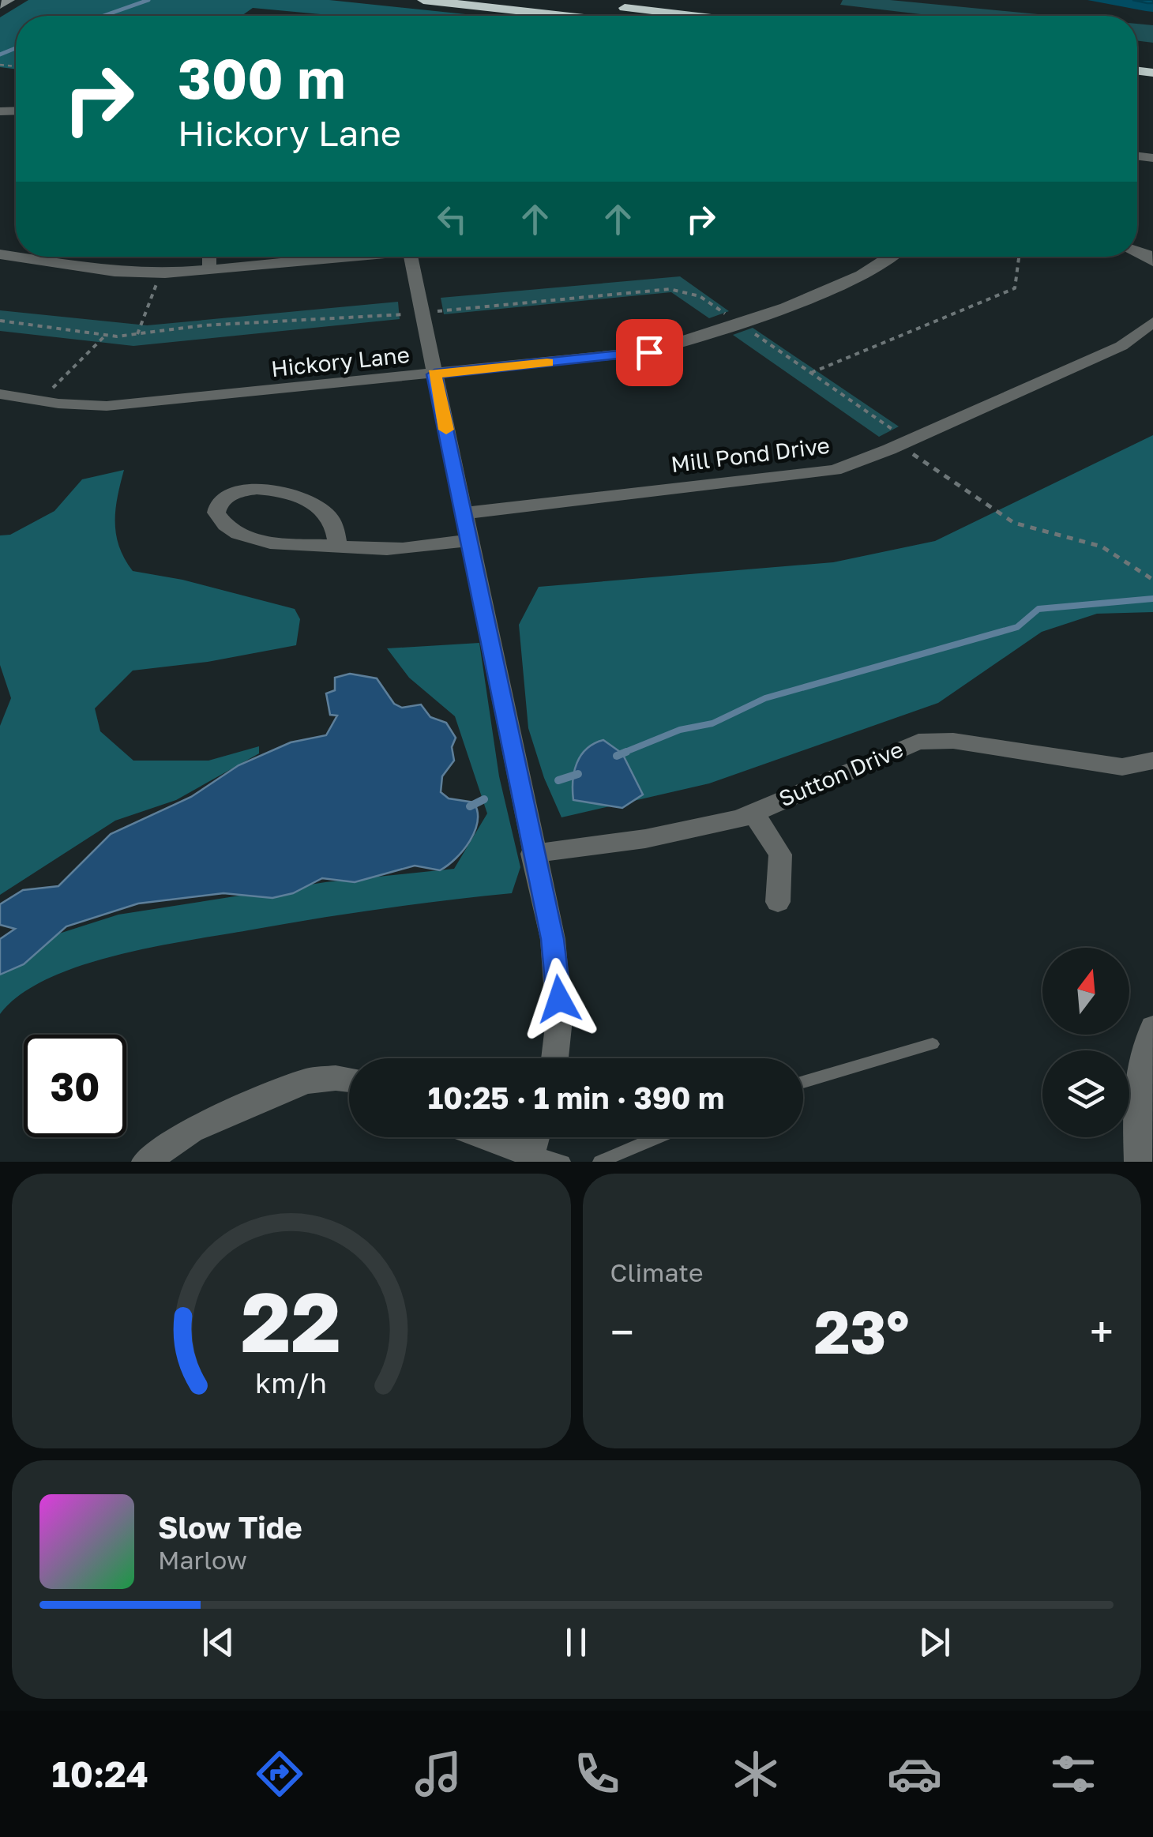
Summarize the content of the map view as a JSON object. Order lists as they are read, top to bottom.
{
  "streets": {
    "street": ["Hickory Lane", "Mill Pond Drive", "Sutton Drive"]
  },
  "north": "top",
  "page": {
    "turn": ["300 m", "Hickory Lane"],
    "limit": "30",
    "trip": "10:25 · 1 min · 390 m",
    "tile": "Climate",
    "heat": ["−", "23°", "+"],
    "song": ["Slow Tide", "Marlow"],
    "tabs": "10:24",
    "gauge": ["22", "km/h"]
  }
}
